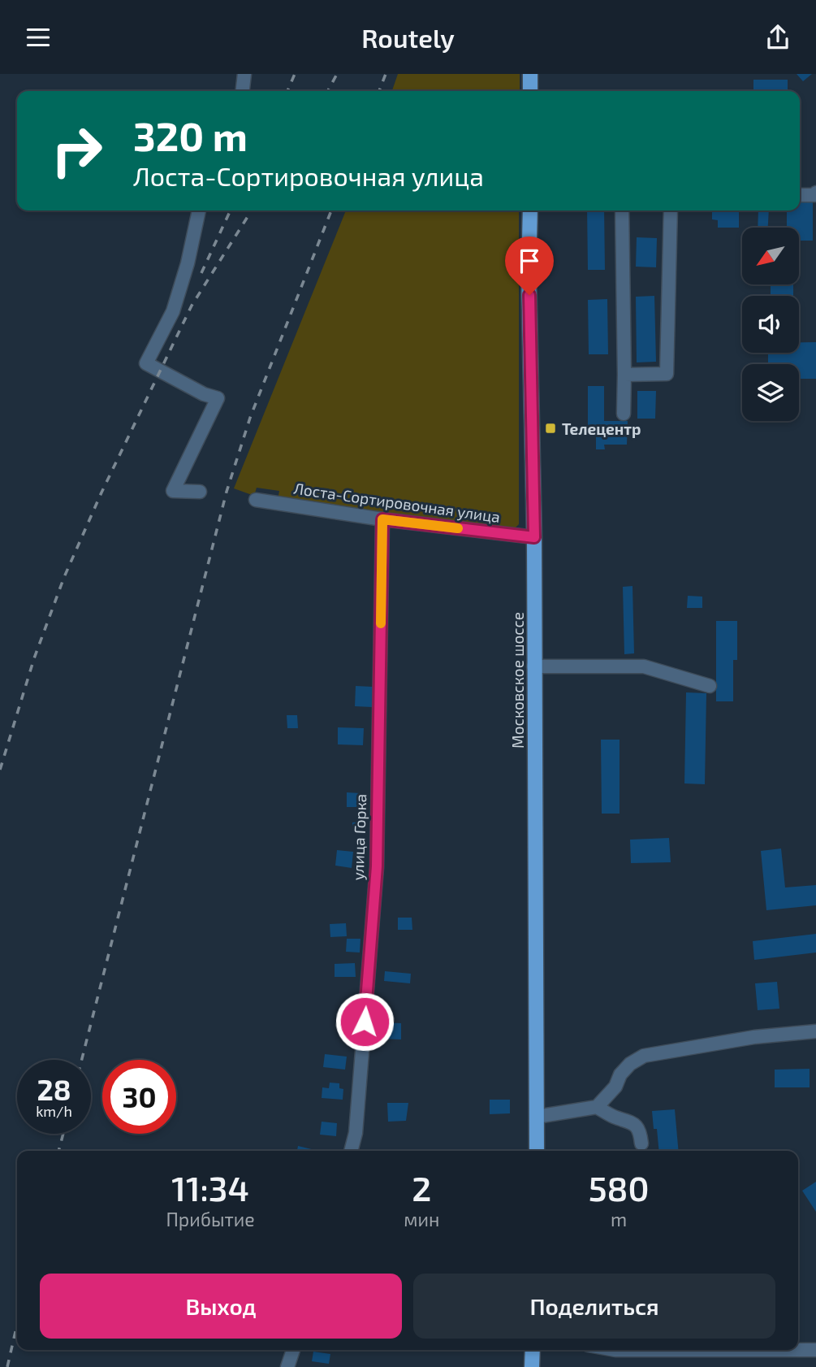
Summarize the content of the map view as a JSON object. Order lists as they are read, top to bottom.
{
  "streets": {
    "main road": ["Московское шоссе"],
    "street": ["Лоста-Сортировочная улица", "улица Горка"]
  },
  "crossings": [
    ["Лоста-Сортировочная улица", "Московское шоссе"],
    ["Лоста-Сортировочная улица", "улица Горка"]
  ],
  "places": {
    "transit": ["Телецентр"]
  },
  "north": "bottom left",
  "page": {
    "header": "Routely",
    "turn": ["320 m", "Лоста-Сортировочная улица"],
    "speed": "28 km/h",
    "limit": "30",
    "eta": [
      "11:34",
      "Прибытие",
      "2",
      "мин",
      "580",
      "m"
    ],
    "buttons": ["Выход", "Поделиться"]
  }
}
